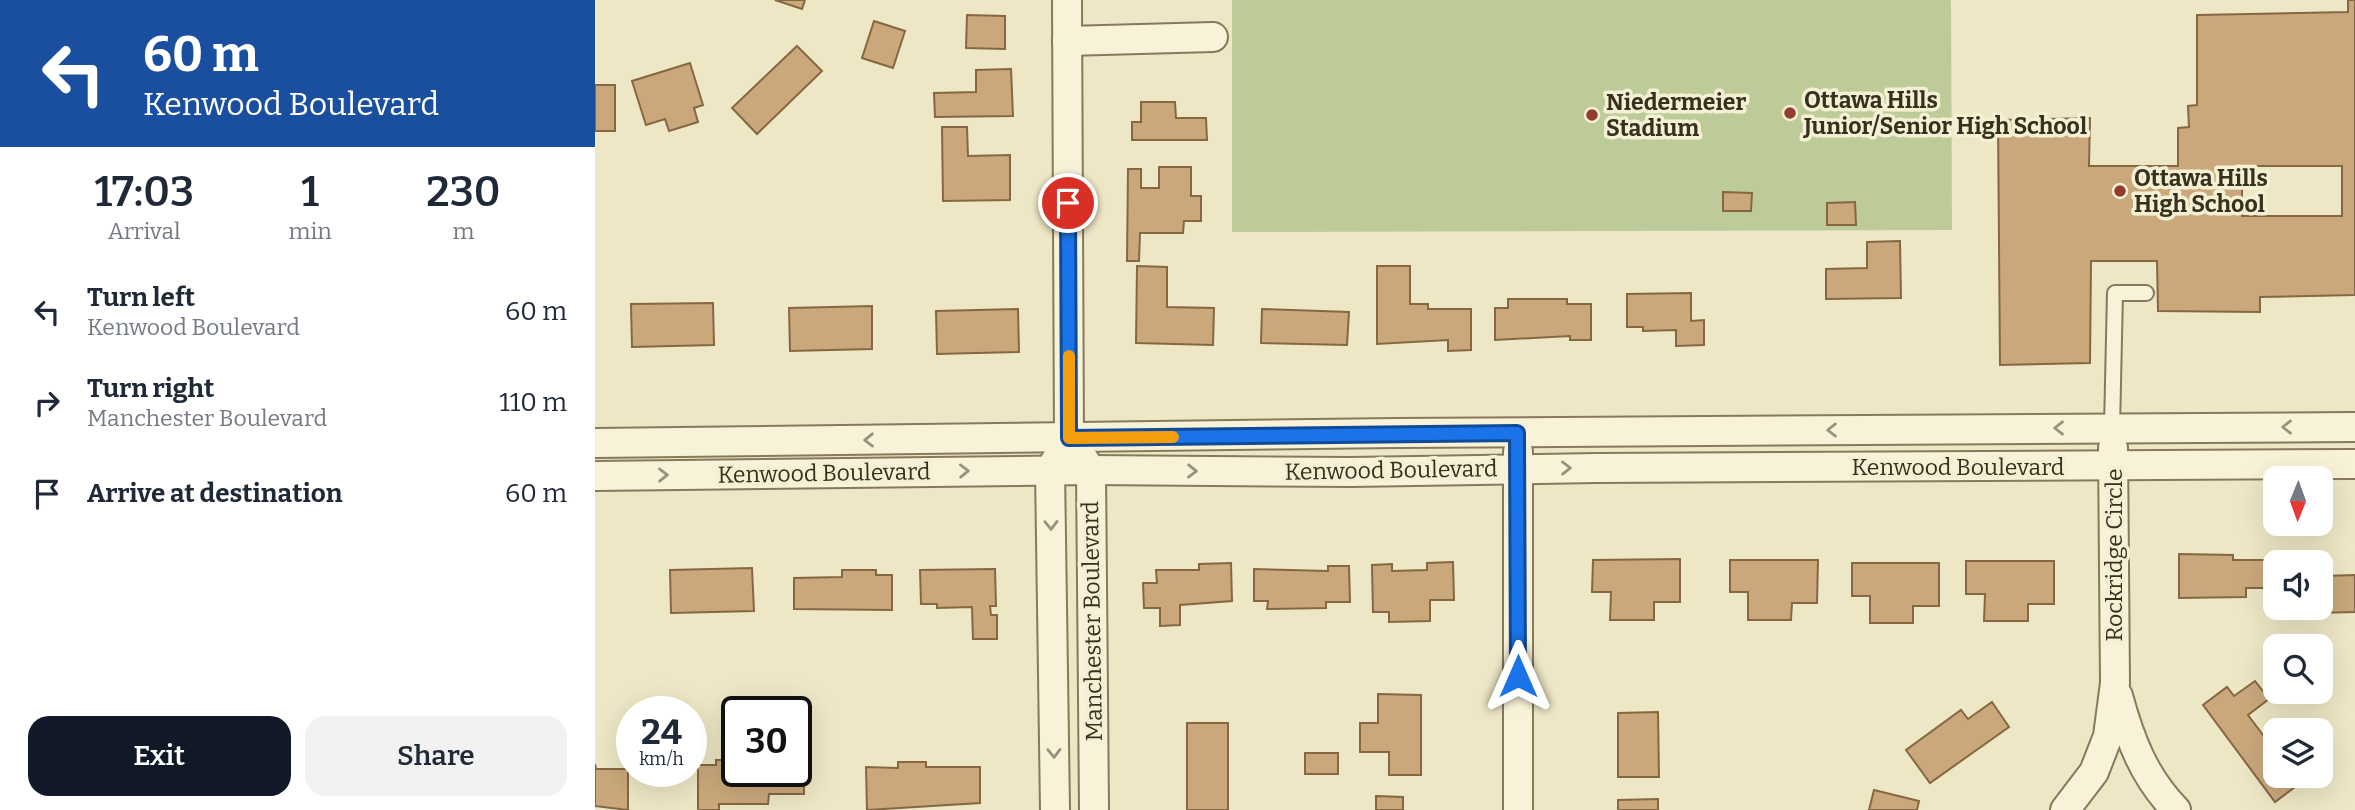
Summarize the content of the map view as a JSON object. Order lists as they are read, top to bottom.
{
  "streets": {
    "street": ["Kenwood Boulevard", "Rockridge Circle", "Manchester Boulevard"]
  },
  "crossings": [
    ["Kenwood Boulevard", "Rockridge Circle"],
    ["Kenwood Boulevard", "Manchester Boulevard"]
  ],
  "places": ["Ottawa Hills Junior/Senior High School", "Niedermeier Stadium", "Ottawa Hills High School"],
  "north": "bottom",
  "page": {
    "turn": ["60 m", "Kenwood Boulevard"],
    "eta": [
      "17:03",
      "Arrival",
      "1",
      "min",
      "230",
      "m"
    ],
    "list": [
      {
        "name": "Turn left",
        "note": "Kenwood Boulevard",
        "value": "60 m"
      },
      {
        "name": "Turn right",
        "note": "Manchester Boulevard",
        "value": "110 m"
      },
      {
        "name": "Arrive at destination",
        "value": "60 m"
      }
    ],
    "speed": "24 km/h",
    "limit": "30",
    "buttons": ["Exit", "Share"]
  }
}
